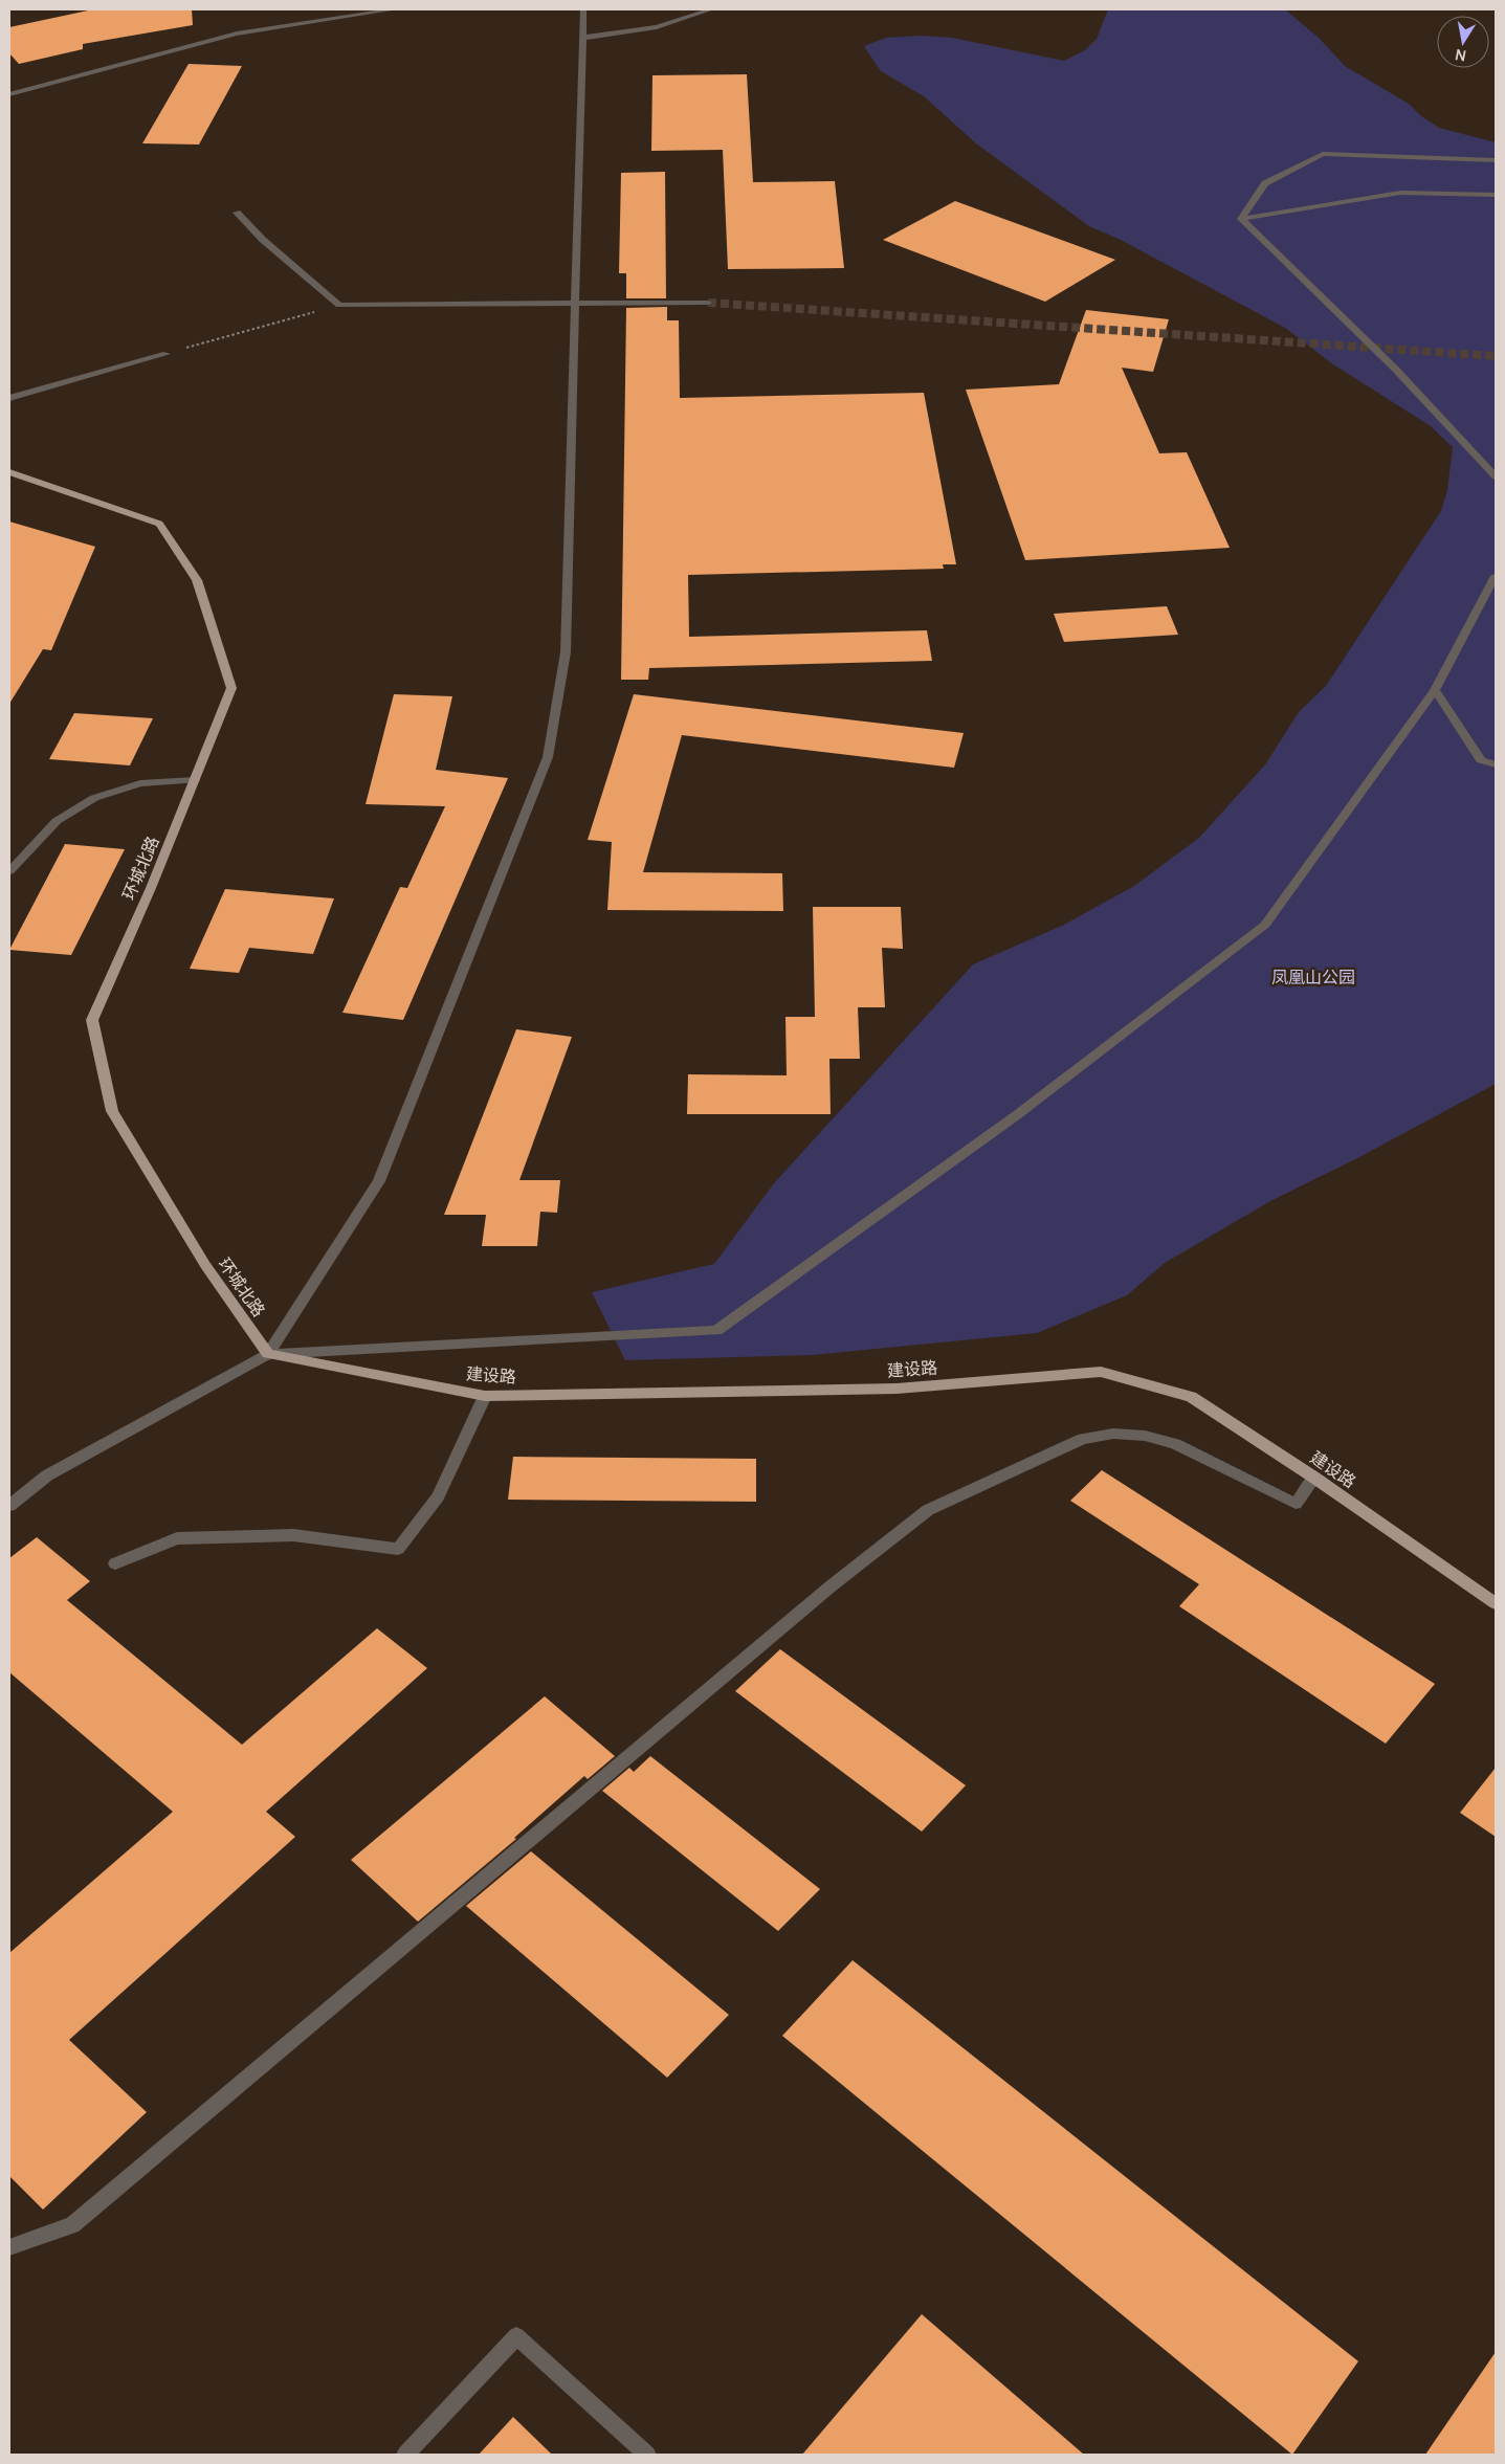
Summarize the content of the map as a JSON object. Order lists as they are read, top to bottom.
{
  "streets": {
    "main road": ["环城北路", "建设路"]
  },
  "crossings": [
    ["环城北路", "建设路"]
  ],
  "parks": ["凤凰山公园"],
  "north": "bottom"
}
